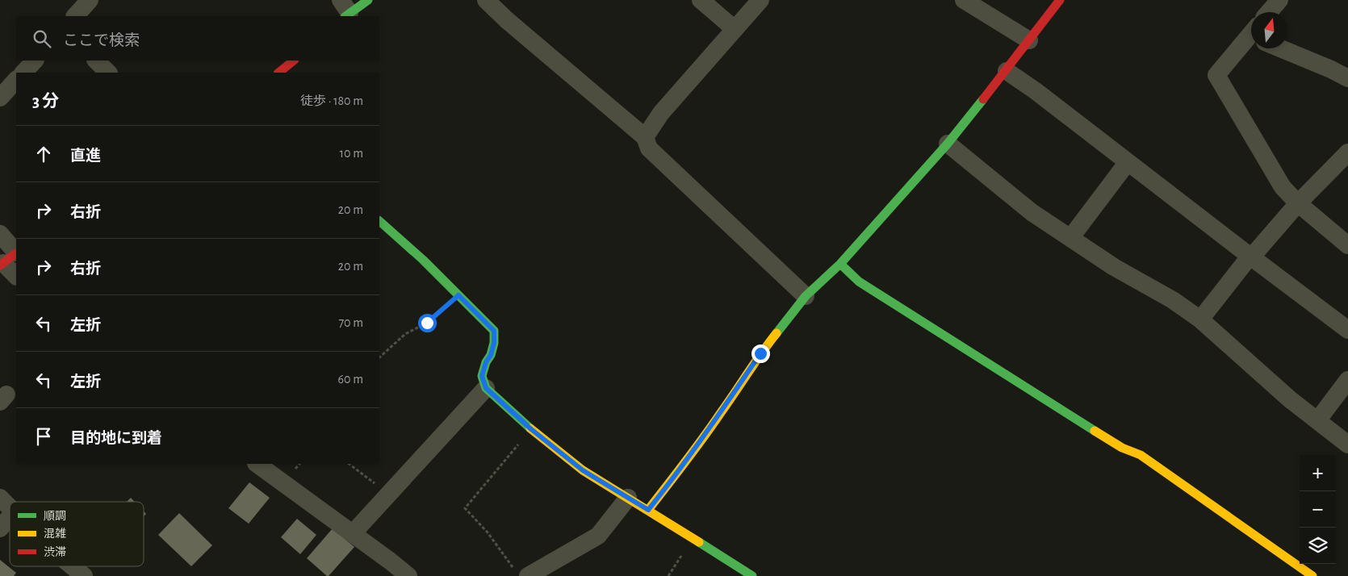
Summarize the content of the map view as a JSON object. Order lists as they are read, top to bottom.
{
  "legend": ["順調", "混雑", "渋滞"],
  "north": "top",
  "page": {
    "search": "ここで検索",
    "heading": ["3 分", "徒歩 · 180 m"],
    "list": [
      ["直進", "10 m"],
      ["右折", "20 m"],
      ["右折", "20 m"],
      ["左折", "70 m"],
      ["左折", "60 m"],
      "目的地に到着"
    ],
    "map_buttons": ["+", "−"]
  }
}
